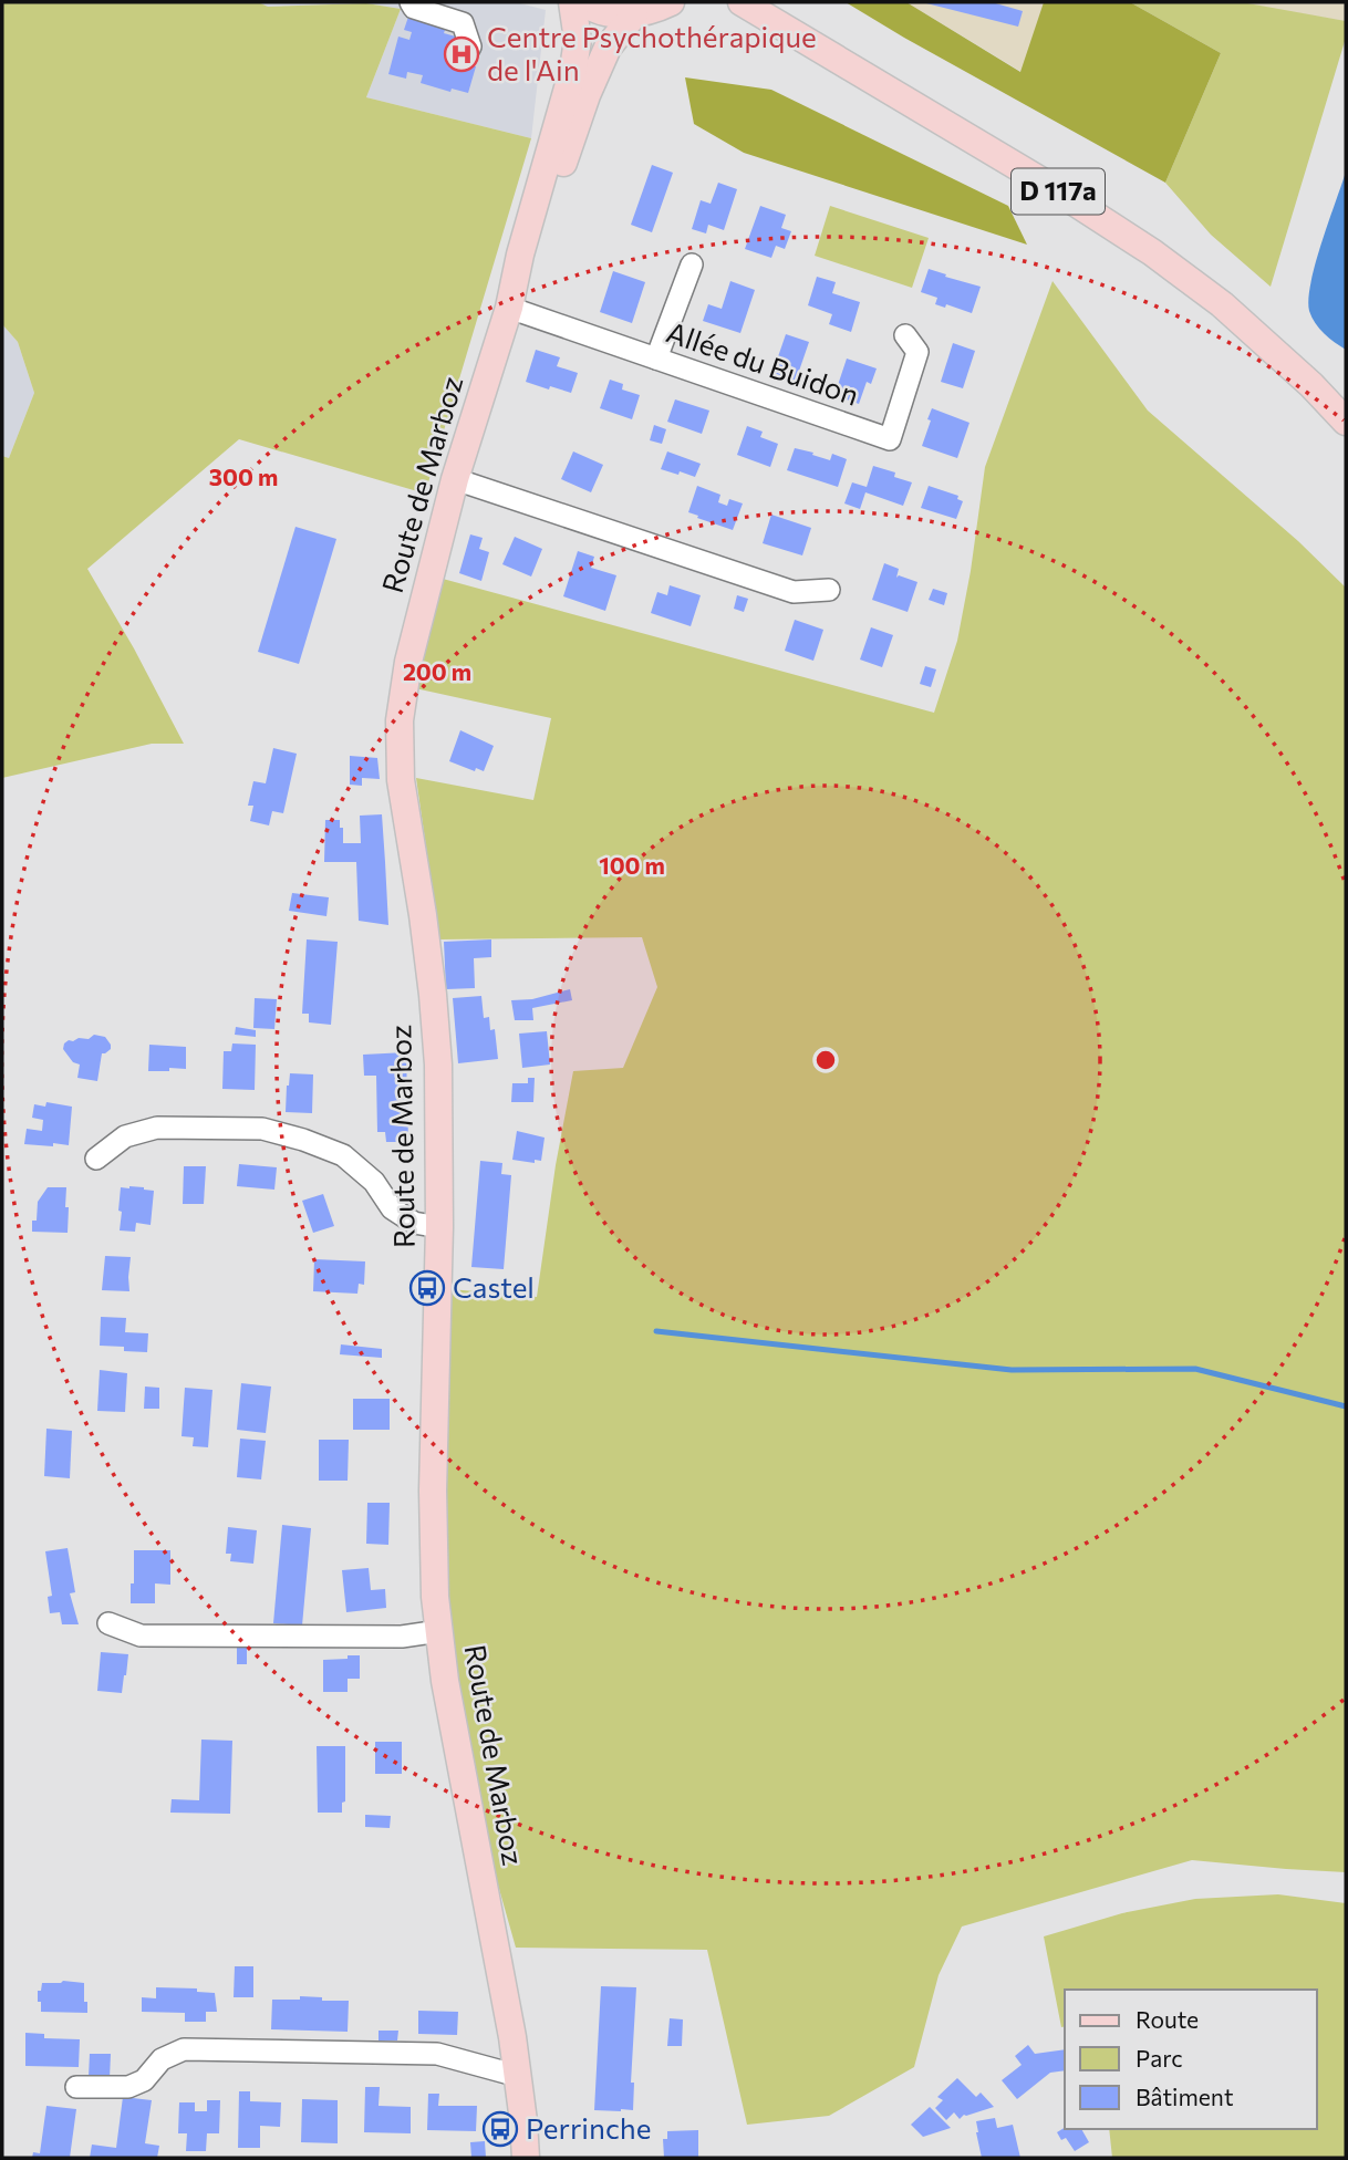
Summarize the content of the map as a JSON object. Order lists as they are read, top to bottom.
{
  "streets": {
    "main road": ["D 117a", "Route de Marboz"],
    "street": ["Allée du Buidon"]
  },
  "crossings": [
    ["Allée du Buidon", "Route de Marboz"]
  ],
  "places": {
    "hospital": ["Centre Psychothérapique de l'Ain"],
    "bus stop": ["Castel", "Perrinche"]
  },
  "legend": ["Route", "Parc", "Bâtiment"],
  "rings": ["300 m", "200 m", "100 m"]
}
